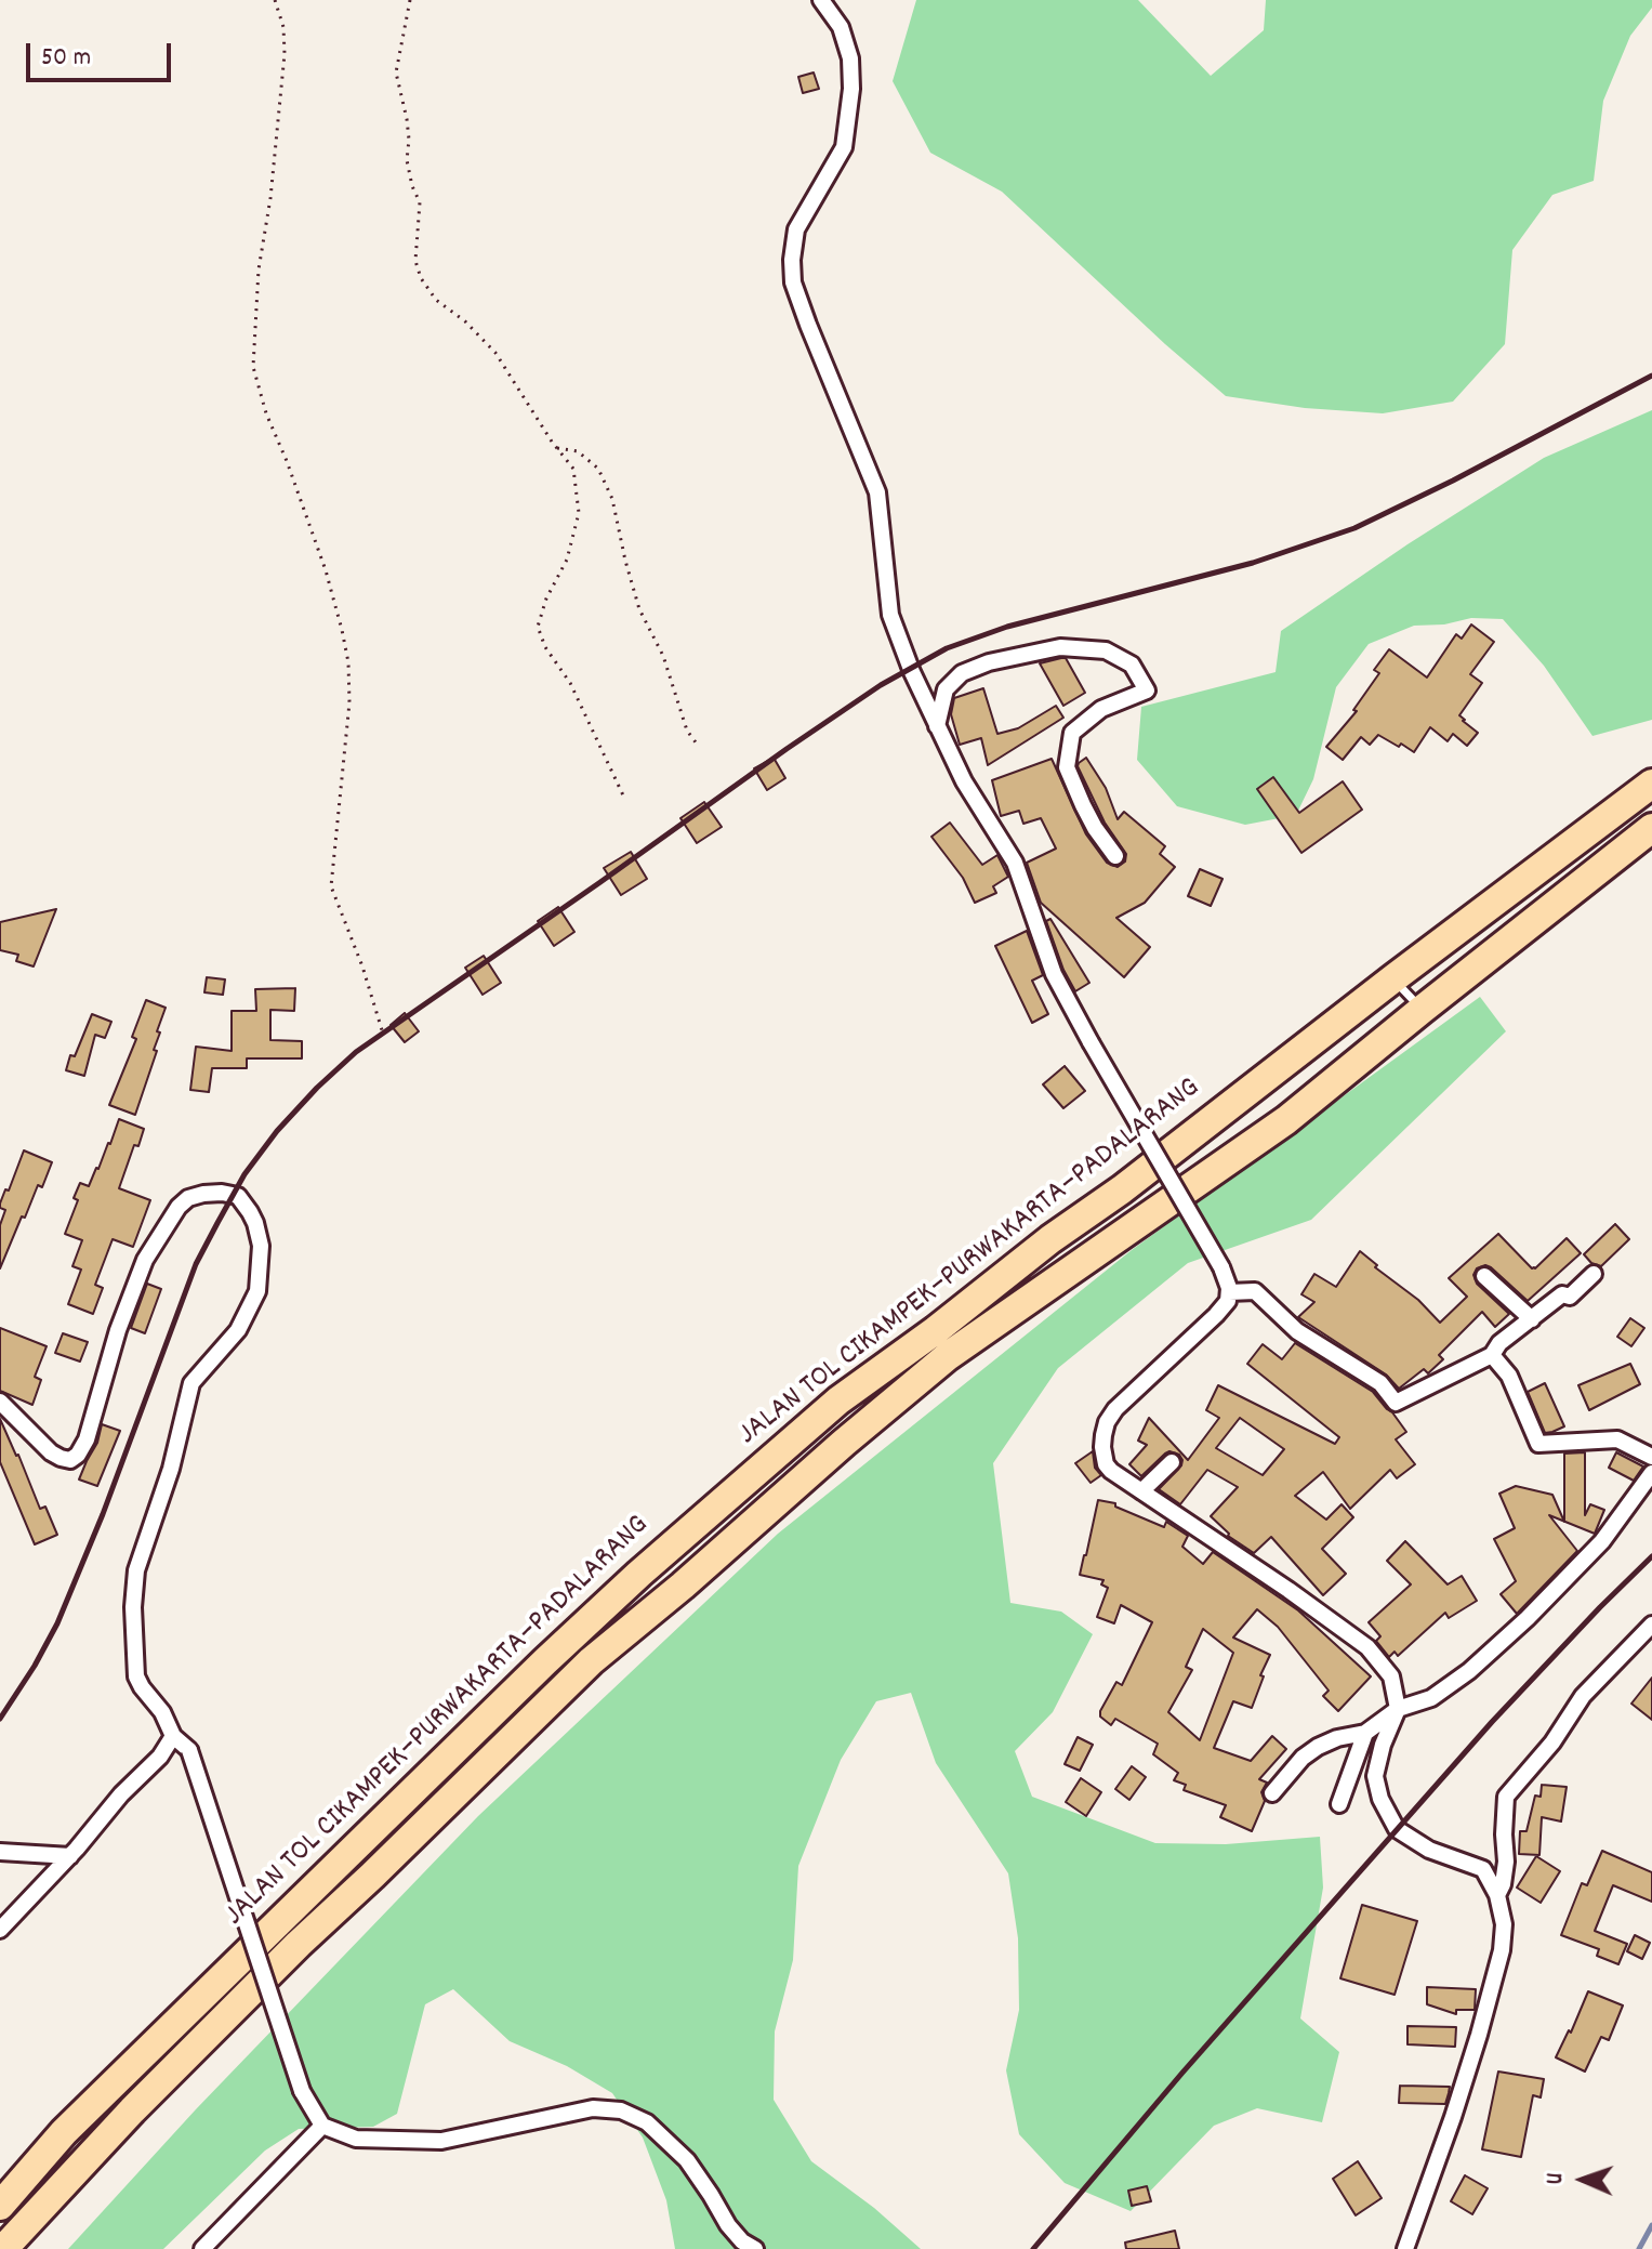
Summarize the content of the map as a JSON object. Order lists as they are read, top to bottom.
{
  "streets": {
    "highway": ["JALAN TOL CIKAMPEK–PURWAKARTA–PADALARANG"]
  },
  "scale_bar": "50 m",
  "north": "left"
}
